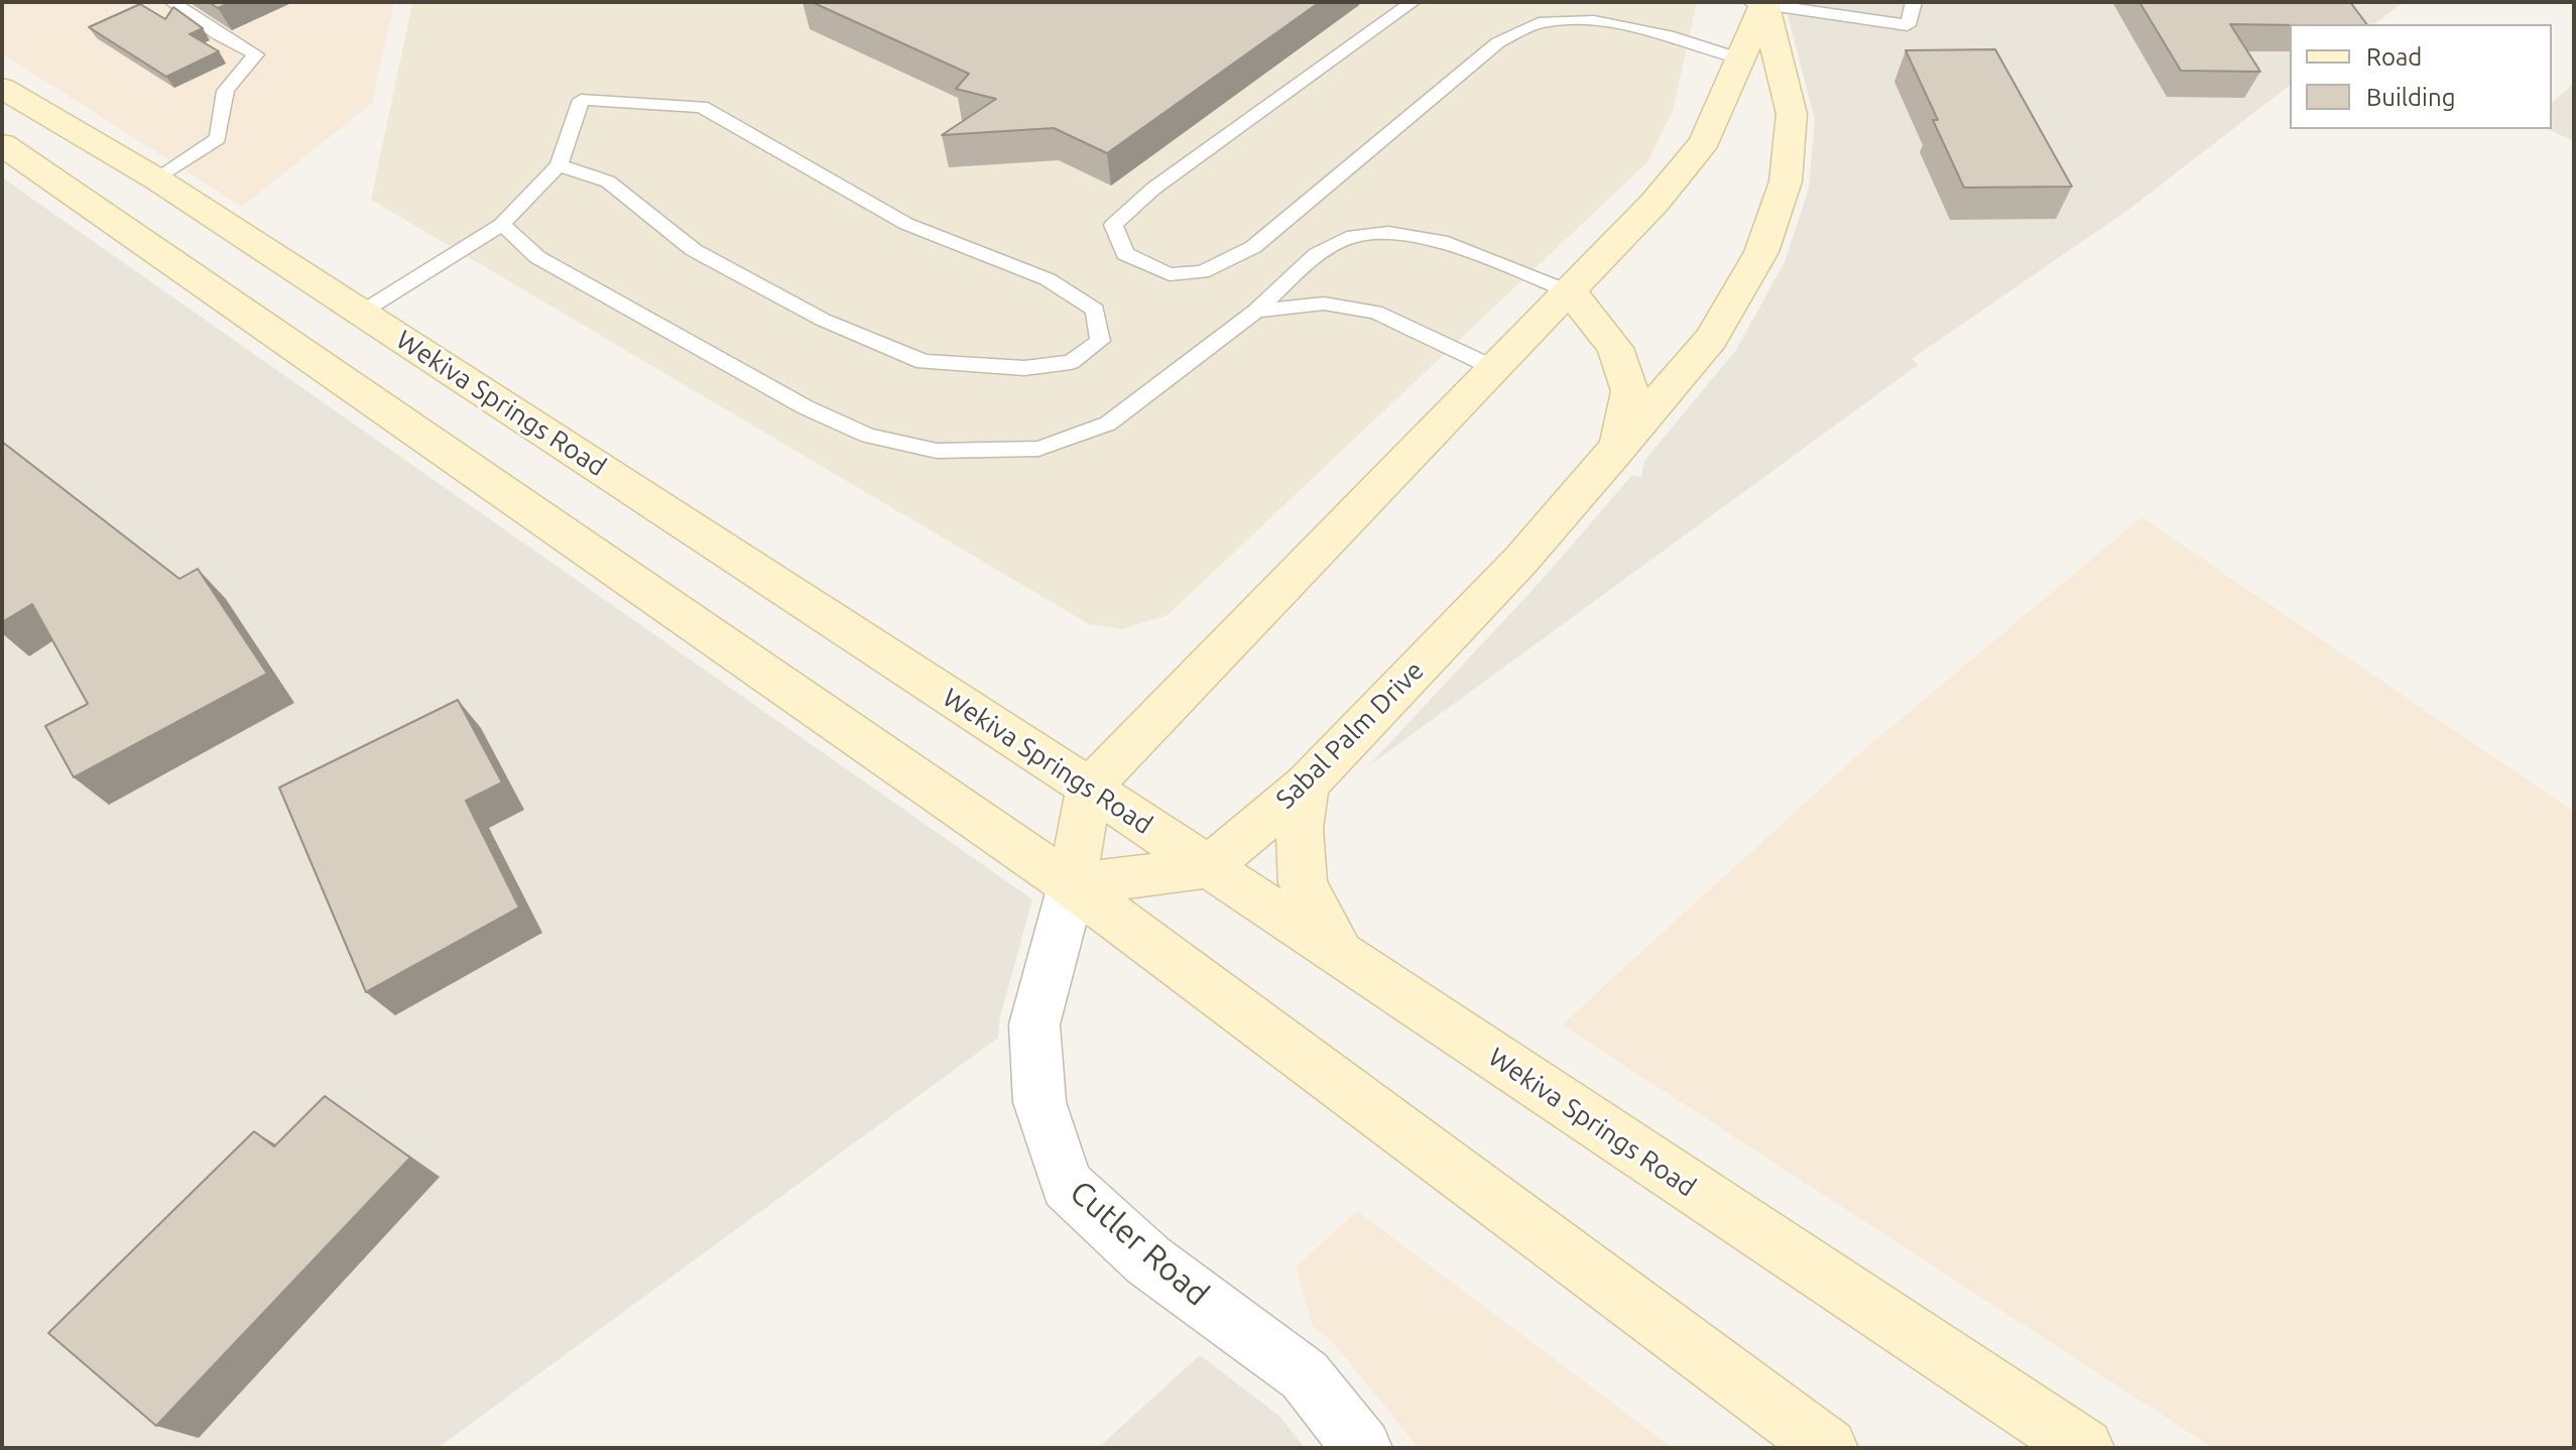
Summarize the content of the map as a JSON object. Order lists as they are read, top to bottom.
{
  "streets": {
    "main road": ["Wekiva Springs Road", "Sabal Palm Drive"],
    "street": ["Cutler Road"]
  },
  "crossings": [
    ["Wekiva Springs Road", "Sabal Palm Drive"]
  ],
  "legend": ["Road", "Building"]
}
